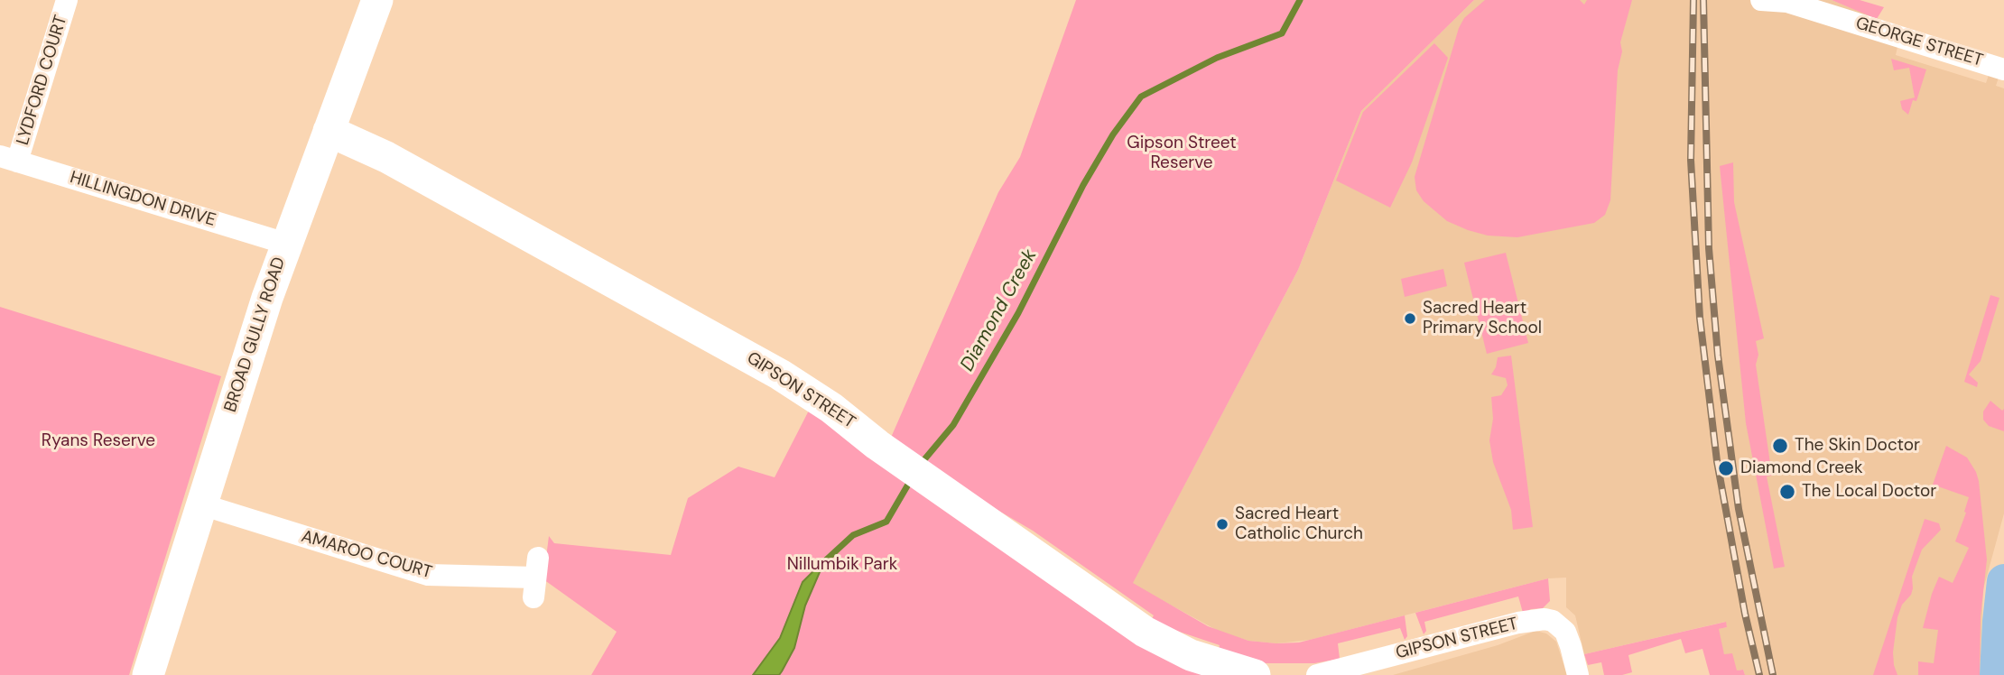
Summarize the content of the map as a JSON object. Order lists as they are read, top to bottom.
{
  "streets": {
    "street": [
      "GEORGE STREET",
      "LYDFORD COURT",
      "HILLINGDON DRIVE",
      "BROAD GULLY ROAD",
      "GIPSON STREET",
      "AMAROO COURT"
    ]
  },
  "crossings": [
    ["LYDFORD COURT", "HILLINGDON DRIVE"],
    ["HILLINGDON DRIVE", "BROAD GULLY ROAD"],
    ["BROAD GULLY ROAD", "GIPSON STREET"],
    ["BROAD GULLY ROAD", "AMAROO COURT"]
  ],
  "water": ["Diamond Creek"],
  "parks": ["Gipson Street Reserve", "Ryans Reserve", "Nillumbik Park"],
  "places": [
    "Sacred Heart Primary School",
    "The Skin Doctor",
    "Diamond Creek",
    "The Local Doctor",
    "Sacred Heart Catholic Church"
  ]
}
